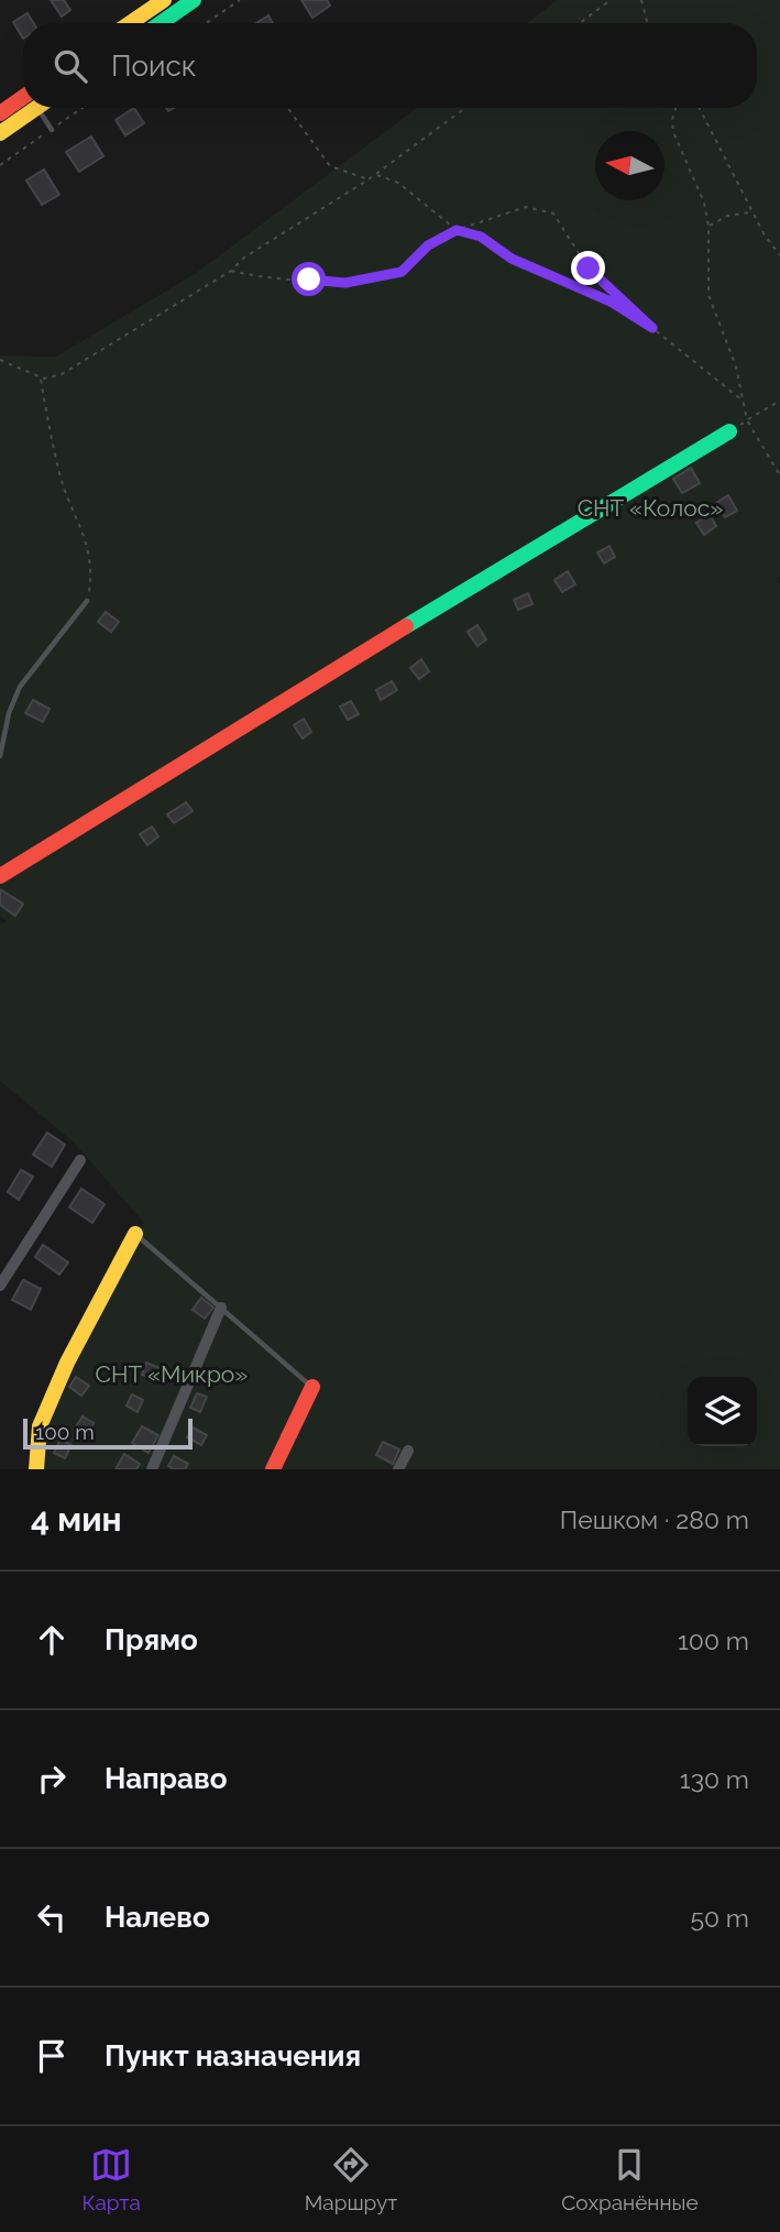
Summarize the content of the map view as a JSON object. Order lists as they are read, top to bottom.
{
  "parks": ["СНТ «Колос»", "СНТ «Микро»"],
  "scale_bar": "100 m",
  "north": "left",
  "page": {
    "search": "Поиск",
    "scale": "100 m",
    "heading": ["4 мин", "Пешком · 280 m"],
    "list": [
      ["Прямо", "100 m"],
      ["Направо", "130 m"],
      ["Налево", "50 m"],
      "Пункт назначения"
    ],
    "nav": ["Карта", "Маршрут", "Сохранённые"]
  }
}
